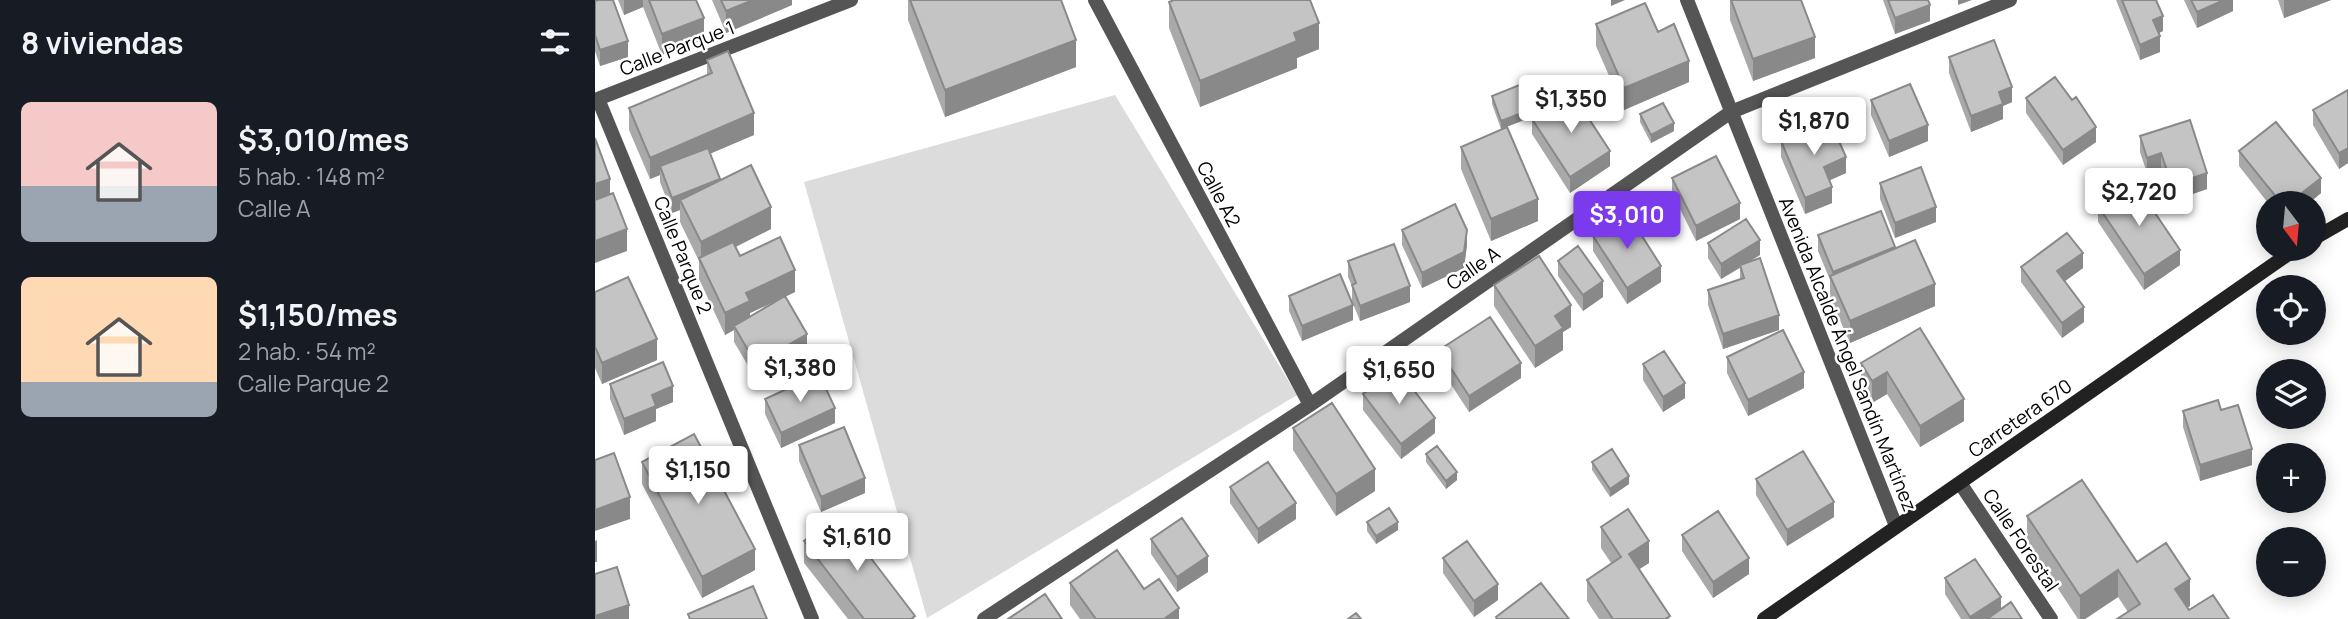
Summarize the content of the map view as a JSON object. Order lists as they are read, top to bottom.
{
  "streets": {
    "street": [
      "Calle Parque 1",
      "Calle A2",
      "Calle Parque 2",
      "Calle A",
      "Avenida Alcalde Ángel Sandín Martínez",
      "Carretera 670",
      "Calle Forestal"
    ]
  },
  "crossings": [
    ["Calle Parque 1", "Calle Parque 2"],
    ["Calle A2", "Calle A"],
    ["Calle A", "Avenida Alcalde Ángel Sandín Martínez"],
    ["Avenida Alcalde Ángel Sandín Martínez", "Carretera 670"],
    ["Carretera 670", "Calle Forestal"]
  ],
  "north": "bottom",
  "page": {
    "heading": "8 viviendas",
    "price": [
      "$1,350",
      "$1,870",
      "$2,720",
      "$3,010",
      "$1,380",
      "$1,650",
      "$1,150",
      "$1,610"
    ],
    "list": [
      {
        "name": "$3,010/mes",
        "note": "5 hab. · 148 m² · Calle A"
      },
      {
        "name": "$1,150/mes",
        "note": "2 hab. · 54 m² · Calle Parque 2"
      }
    ],
    "map_buttons": ["+", "−"]
  }
}
